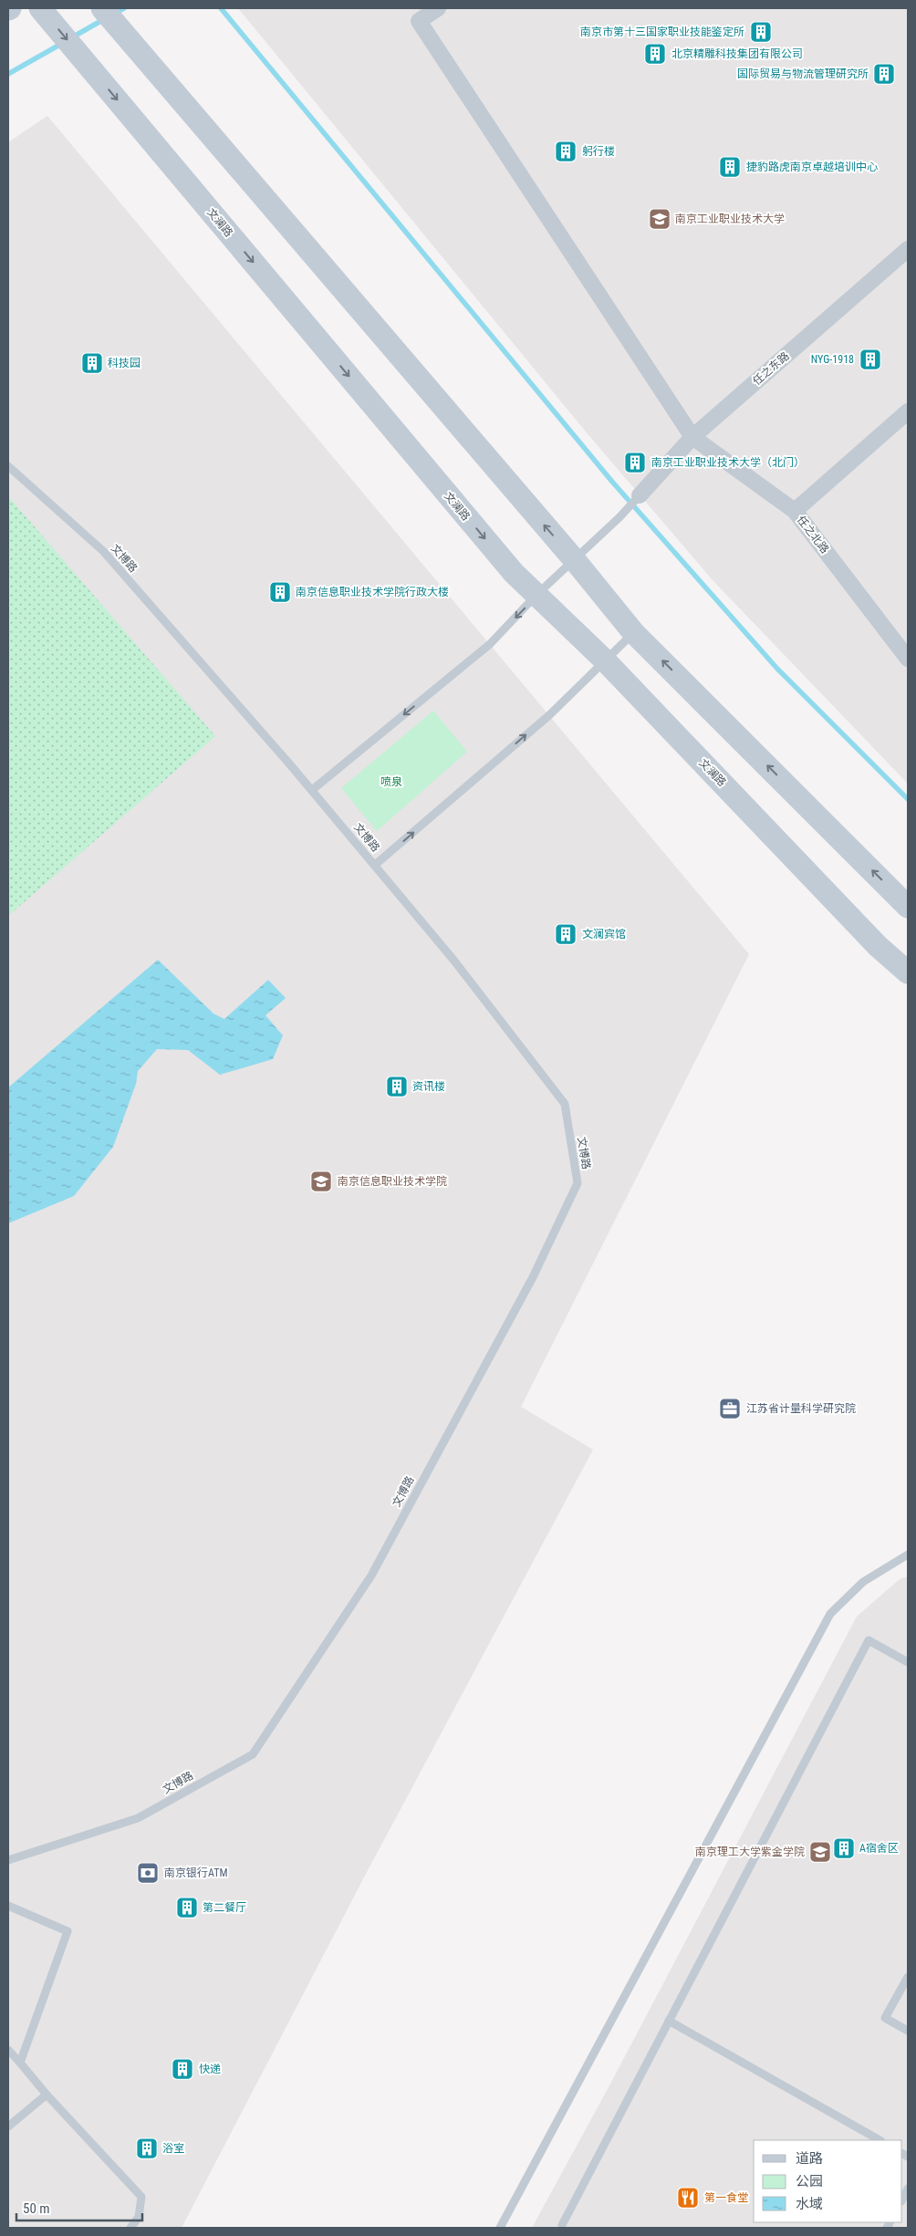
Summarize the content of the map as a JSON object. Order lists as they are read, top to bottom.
{
  "streets": {
    "main road": ["文澜路"],
    "street": ["任之东路", "任之北路"],
    "lane": ["文博路"]
  },
  "crossings": [
    ["任之东路", "任之北路"]
  ],
  "parks": ["喷泉"],
  "places": {
    "building": [
      "南京市第十三国家职业技能鉴定所",
      "北京精雕科技集团有限公司",
      "国际贸易与物流管理研究所",
      "躬行楼",
      "捷豹路虎南京卓越培训中心",
      "NYG-1918",
      "科技园",
      "南京工业职业技术大学（北门）",
      "南京信息职业技术学院行政大楼",
      "文澜宾馆",
      "资讯楼",
      "A宿舍区",
      "第二餐厅",
      "快递",
      "浴室"
    ],
    "school or university": ["南京工业职业技术大学", "南京信息职业技术学院", "南京理工大学紫金学院"],
    "office": ["江苏省计量科学研究院"],
    "bank": ["南京银行ATM"],
    "restaurant": ["第一食堂"]
  },
  "legend": ["道路", "公园", "水域"],
  "scale_bar": "50 m"
}
